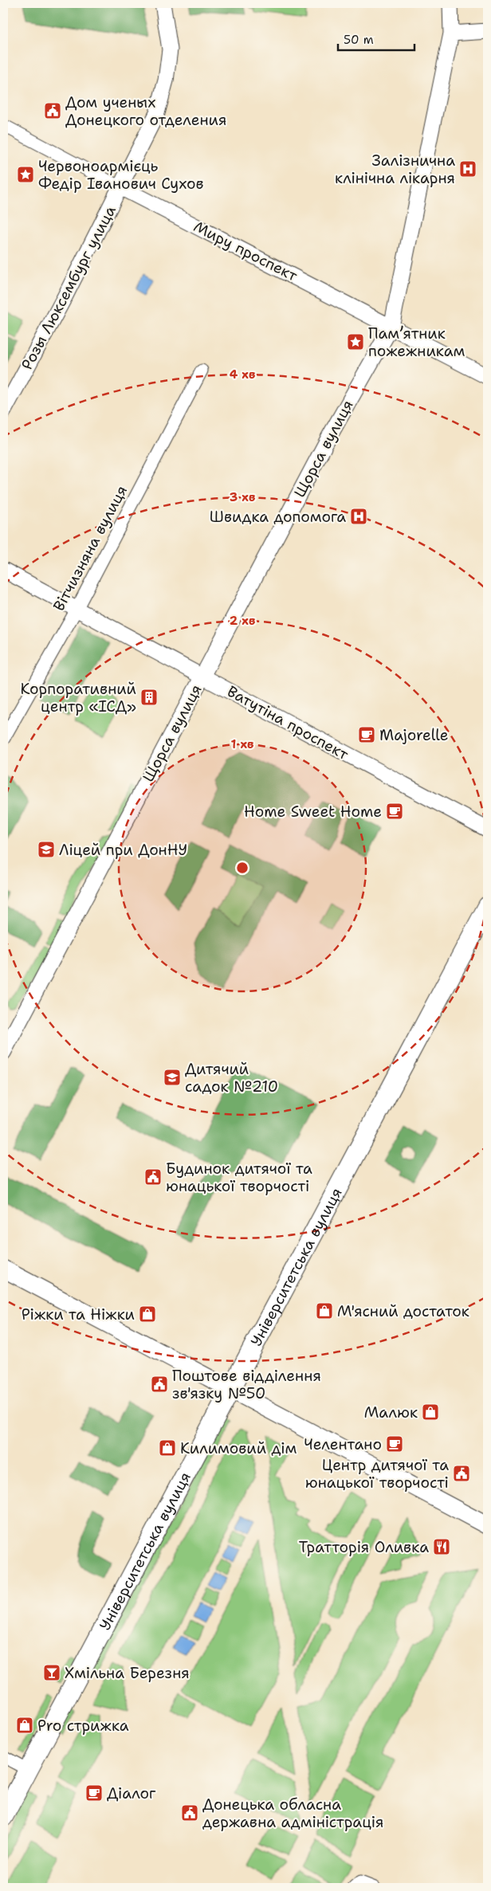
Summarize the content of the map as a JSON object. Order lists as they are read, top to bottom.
{
  "streets": {
    "main road": ["Університетська вулиця"],
    "street": [
      "Миру проспект",
      "Розы Люксембург улица",
      "Щорса вулиця",
      "Вітчизняна вулиця",
      "Ватутіна проспект"
    ]
  },
  "crossings": [
    ["Миру проспект", "Розы Люксембург улица"],
    ["Миру проспект", "Щорса вулиця"],
    ["Щорса вулиця", "Ватутіна проспект"],
    ["Вітчизняна вулиця", "Ватутіна проспект"]
  ],
  "places": {
    "public building": [
      "Дом ученых Донецкого отделения",
      "Будинок дитячої та юнацької творчості",
      "Поштове відділення зв'язку №50",
      "Центр дитячої та юнацької творчості",
      "Донецька обласна державна адміністрація"
    ],
    "hospital": ["Залізнична клінічна лікарня", "Швидка допомога"],
    "place": ["Червоноармієць Федір Іванович Сухов", "Памʼятник пожежникам"],
    "building": ["Корпоративний центр «ІСД»"],
    "cafe": [
      "Majorelle",
      "Home Sweet Home",
      "Челентано",
      "Діалог"
    ],
    "school or university": ["Ліцей при ДонНУ", "Дитячий садок №210"],
    "shop": [
      "М'ясний достаток",
      "Ріжки та Ніжки",
      "Малюк",
      "Килимовий дім",
      "Pro стрижка"
    ],
    "restaurant": ["Тратторія Оливка"],
    "bar": ["Хмільна Березня"]
  },
  "scale_bar": "50 m",
  "rings": [
    "4 хв",
    "3 хв",
    "2 хв",
    "1 хв"
  ]
}
